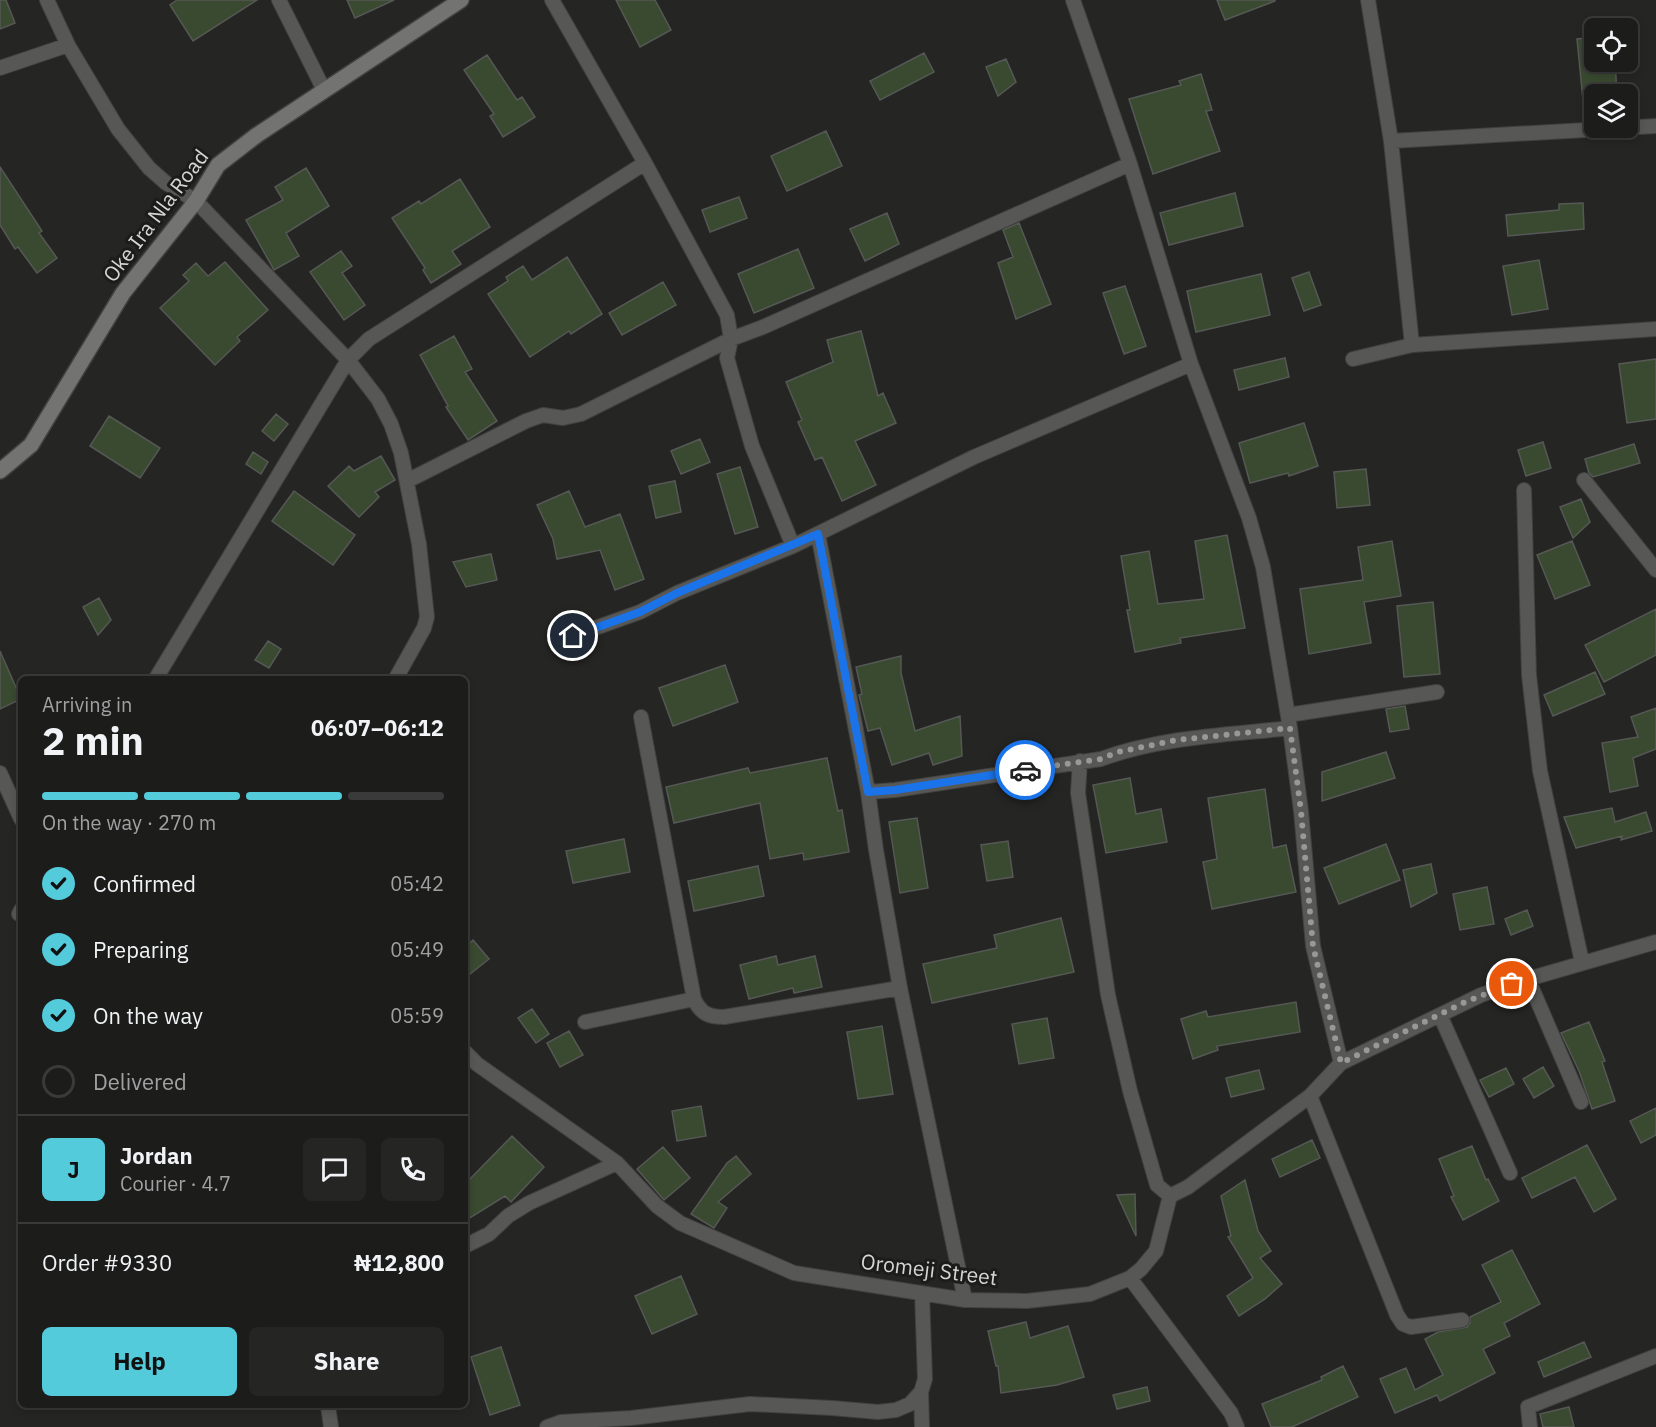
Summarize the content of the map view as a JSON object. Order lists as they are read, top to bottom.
{
  "streets": {
    "street": ["Oke Ira Nla Road", "Oromeji Street"]
  },
  "page": {
    "heading": ["2 min", "Arriving in", "06:07–06:12"],
    "panel": [
      "Jordan",
      "Courier · 4.7",
      "Order #9330",
      "₦12,800"
    ],
    "bar": "On the way · 270 m",
    "list": [
      ["Confirmed", "05:42"],
      ["Preparing", "05:49"],
      ["On the way", "05:59"],
      "Delivered"
    ],
    "round": "J",
    "buttons": ["Help", "Share"]
  }
}
